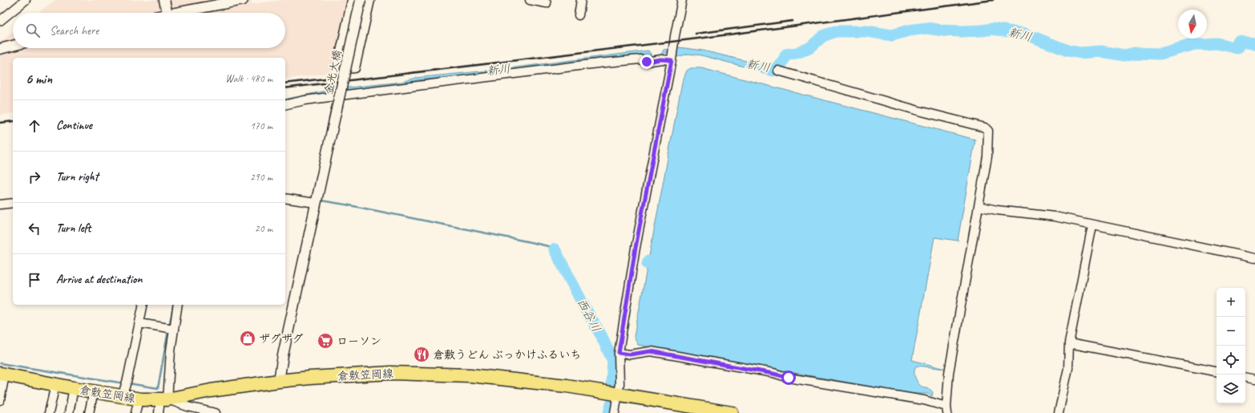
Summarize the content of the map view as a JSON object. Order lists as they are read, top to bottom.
{
  "streets": {
    "main road": ["倉敷笠岡線"],
    "street": ["金光大橋"]
  },
  "crossings": [
    ["金光大橋", "倉敷笠岡線"]
  ],
  "water": ["新川", "西谷川"],
  "places": {
    "shop": ["ザグザグ"],
    "supermarket": ["ローソン"],
    "restaurant": ["倉敷うどん ぶっかけふるいち"]
  },
  "north": "bottom",
  "page": {
    "search": "Search here",
    "heading": ["6 min", "Walk · 480 m"],
    "list": [
      ["Continue", "170 m"],
      ["Turn right", "290 m"],
      ["Turn left", "20 m"],
      "Arrive at destination"
    ],
    "map_buttons": ["+", "−"]
  }
}
